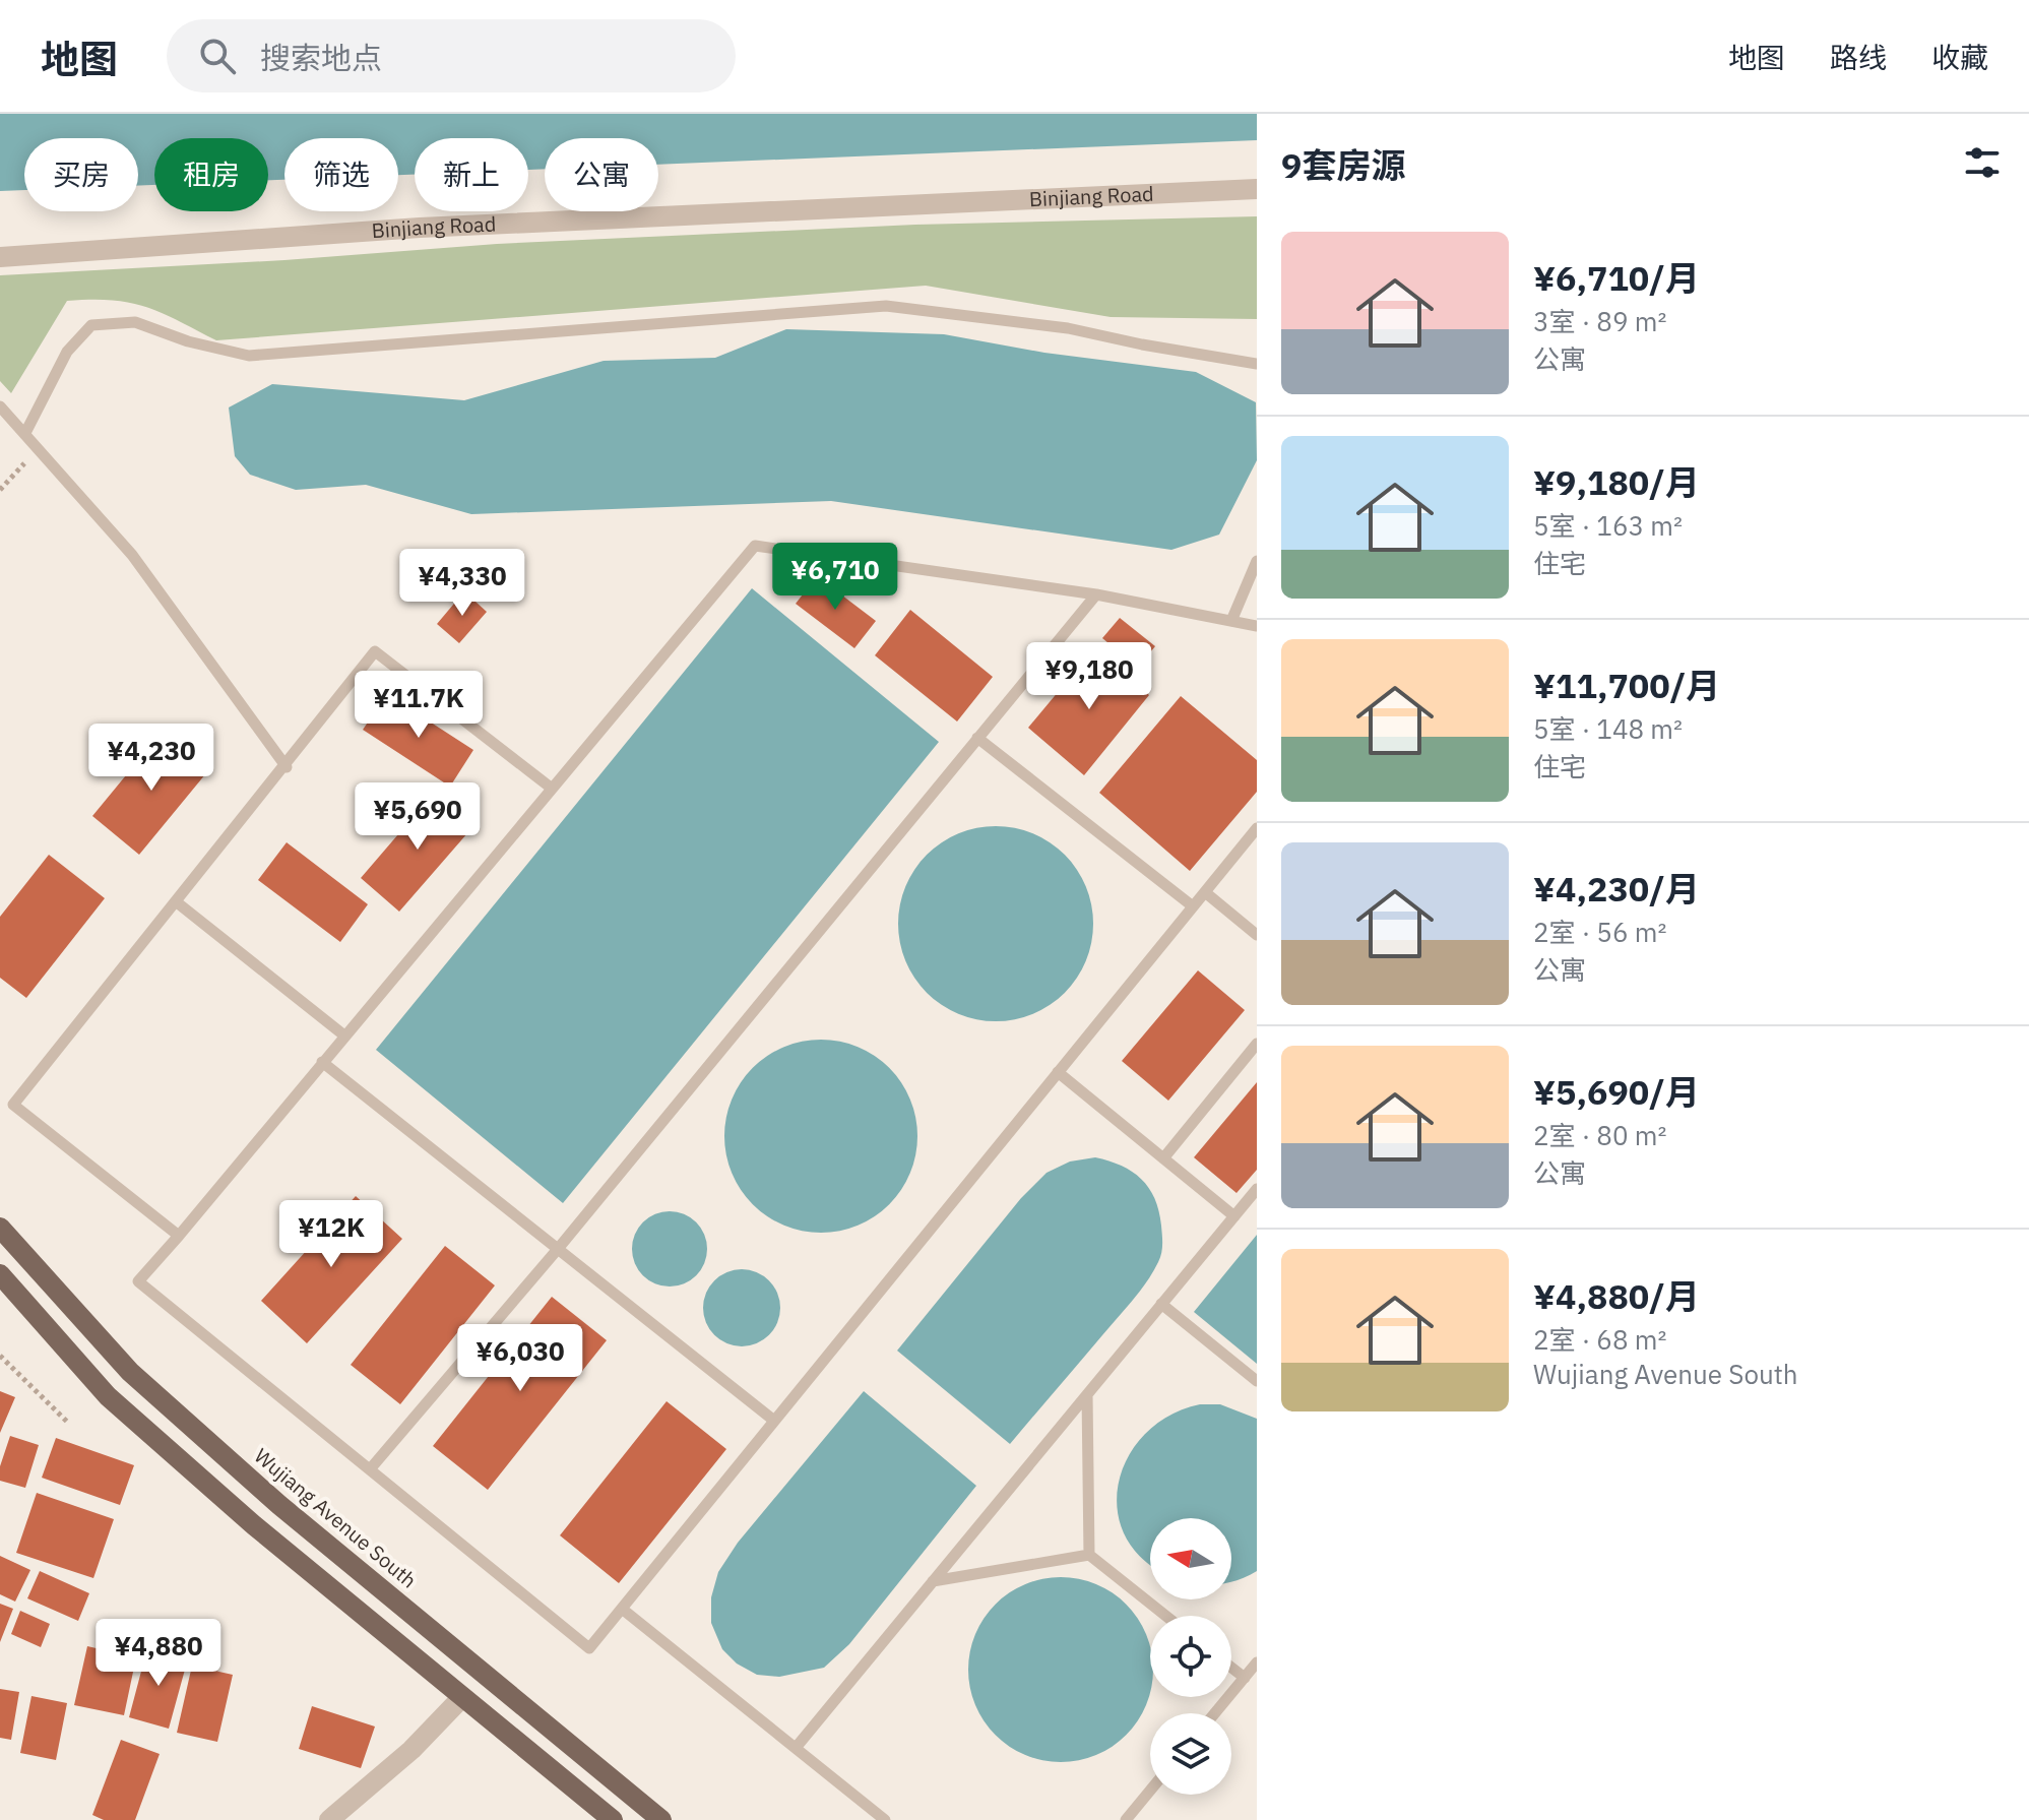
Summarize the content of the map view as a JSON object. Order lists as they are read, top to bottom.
{
  "streets": {
    "main road": ["Wujiang Avenue South"],
    "street": ["Binjiang Road"]
  },
  "north": "left",
  "page": {
    "header": "地图",
    "search": "搜索地点",
    "nav": ["地图", "路线", "收藏"],
    "heading": "9套房源",
    "chip": [
      "买房",
      "租房",
      "筛选",
      "新上",
      "公寓"
    ],
    "list": [
      {
        "name": "¥6,710/月",
        "note": "3室 · 89 m² · 公寓"
      },
      {
        "name": "¥9,180/月",
        "note": "5室 · 163 m² · 住宅"
      },
      {
        "name": "¥11,700/月",
        "note": "5室 · 148 m² · 住宅"
      },
      {
        "name": "¥4,230/月",
        "note": "2室 · 56 m² · 公寓"
      },
      {
        "name": "¥5,690/月",
        "note": "2室 · 80 m² · 公寓"
      },
      {
        "name": "¥4,880/月",
        "note": "2室 · 68 m² · Wujiang Avenue South"
      }
    ],
    "price": [
      "¥6,710",
      "¥4,330",
      "¥9,180",
      "¥11.7K",
      "¥4,230",
      "¥5,690",
      "¥12K",
      "¥6,030",
      "¥4,880"
    ]
  }
}
